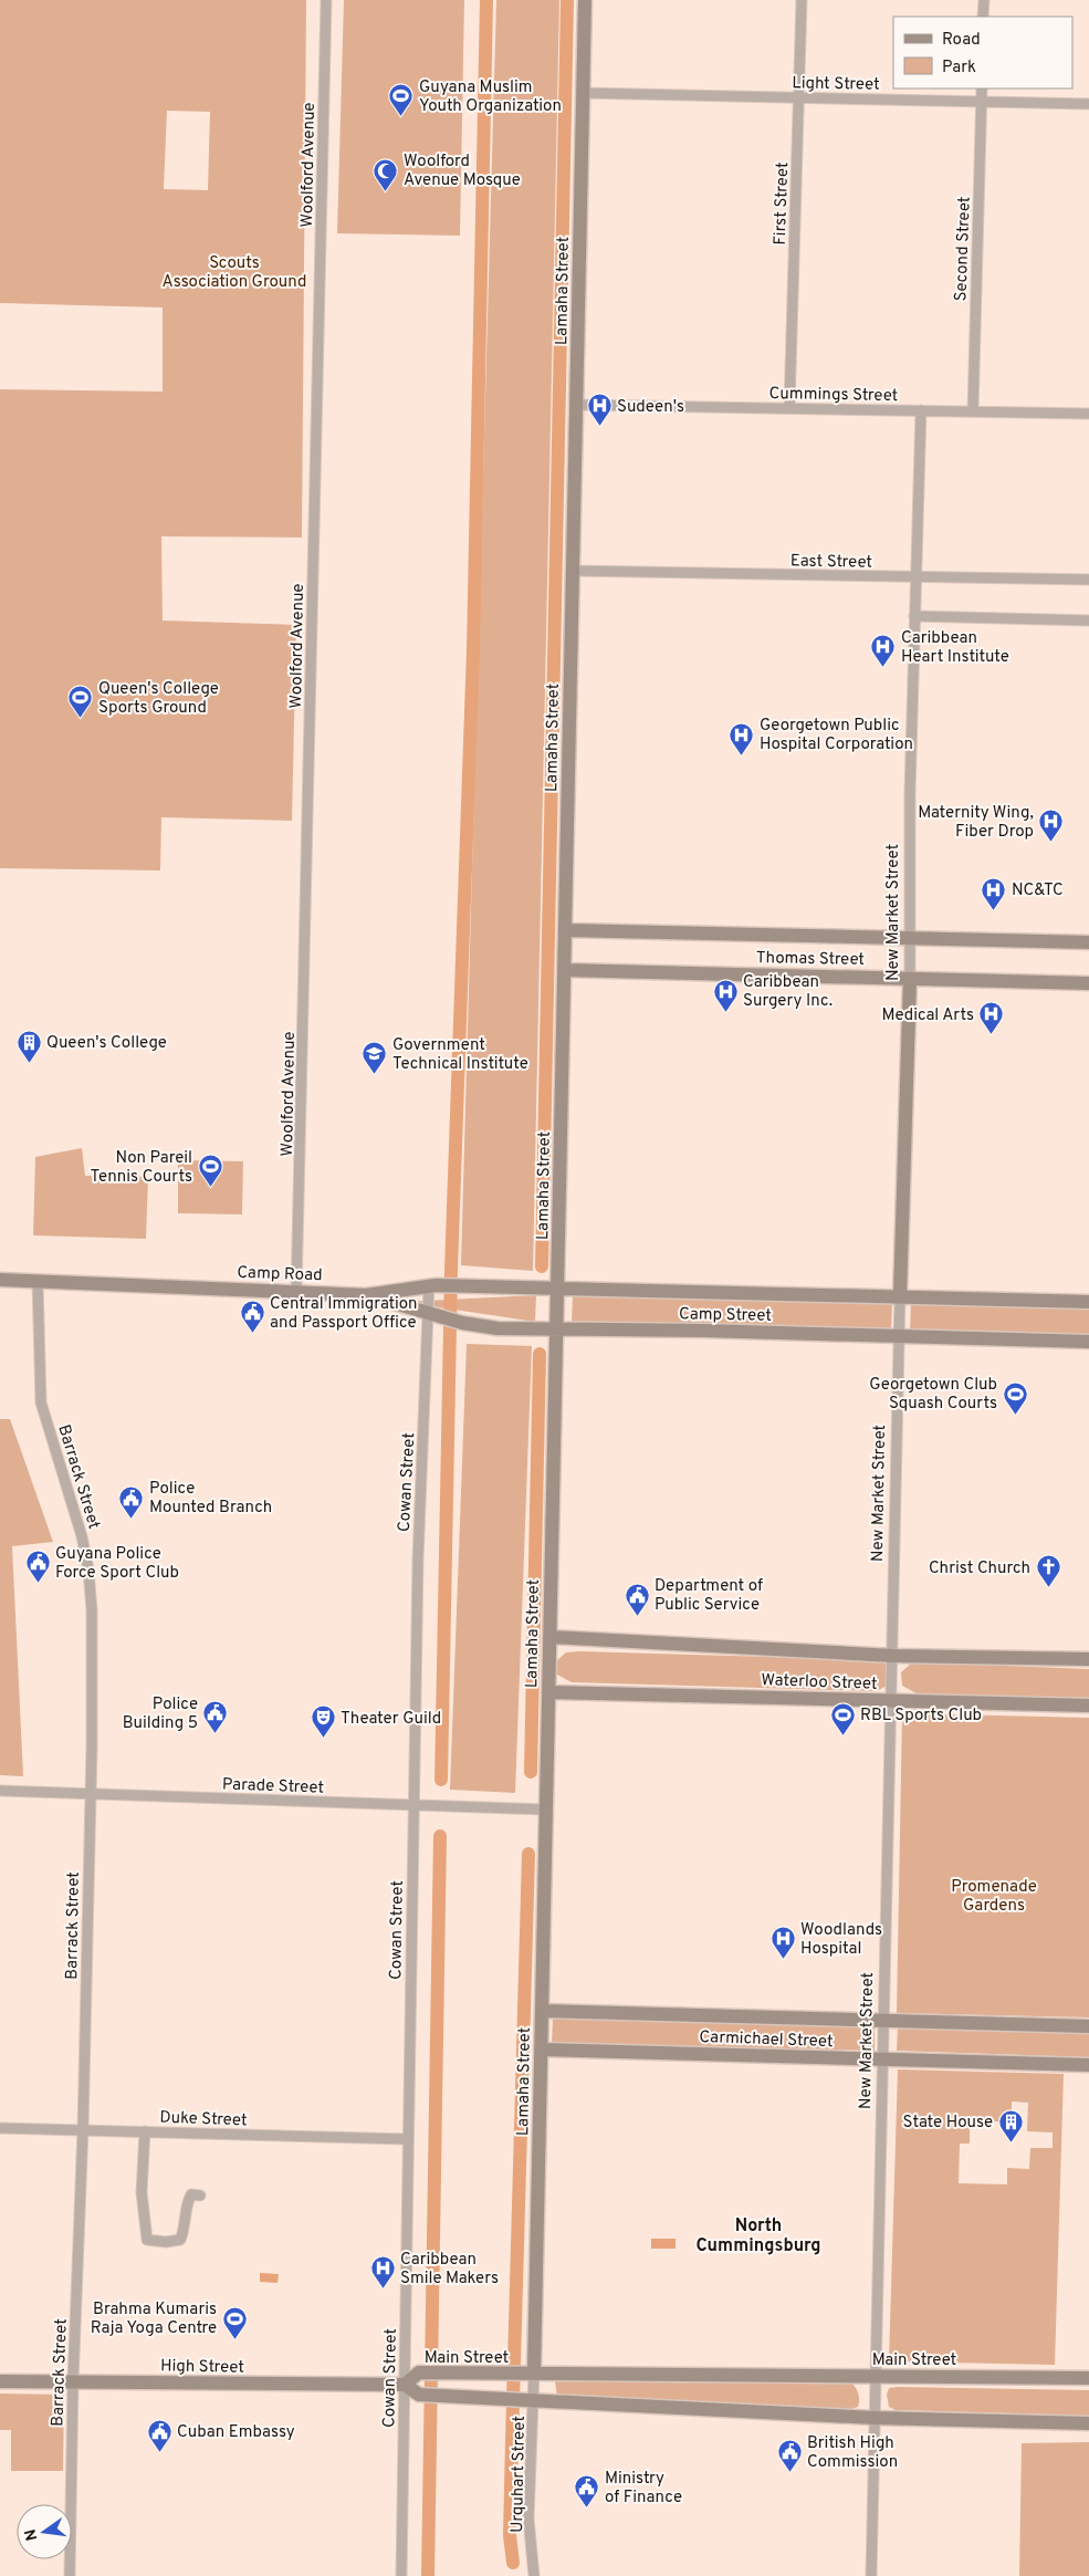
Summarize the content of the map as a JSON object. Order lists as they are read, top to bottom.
{
  "streets": {
    "street": [
      "Light Street",
      "Woolford Avenue",
      "First Street",
      "Second Street",
      "Lamaha Street",
      "Cummings Street",
      "East Street",
      "New Market Street",
      "Thomas Street",
      "Camp Road",
      "Camp Street",
      "Barrack Street",
      "Cowan Street",
      "Waterloo Street",
      "Parade Street",
      "Carmichael Street",
      "Duke Street",
      "Main Street",
      "High Street",
      "Urquhart Street"
    ]
  },
  "crossings": [
    ["Light Street", "First Street"],
    ["Light Street", "Second Street"],
    ["Light Street", "Lamaha Street"],
    ["Woolford Avenue", "Camp Road"],
    ["First Street", "Cummings Street"],
    ["Second Street", "Cummings Street"],
    ["Lamaha Street", "Cummings Street"],
    ["Lamaha Street", "East Street"],
    ["Lamaha Street", "Thomas Street"],
    ["Lamaha Street", "Camp Road"],
    ["Lamaha Street", "Camp Street"],
    ["Lamaha Street", "Waterloo Street"],
    ["Lamaha Street", "Parade Street"],
    ["Lamaha Street", "Carmichael Street"],
    ["Lamaha Street", "Main Street"],
    ["Lamaha Street", "Urquhart Street"],
    ["Cummings Street", "New Market Street"],
    ["East Street", "New Market Street"],
    ["New Market Street", "Thomas Street"],
    ["New Market Street", "Camp Street"],
    ["New Market Street", "Waterloo Street"],
    ["New Market Street", "Carmichael Street"],
    ["New Market Street", "Main Street"],
    ["Camp Road", "Camp Street"],
    ["Camp Road", "Barrack Street"],
    ["Camp Road", "Cowan Street"],
    ["Camp Street", "Cowan Street"],
    ["Barrack Street", "Parade Street"],
    ["Barrack Street", "Duke Street"],
    ["Barrack Street", "High Street"],
    ["Cowan Street", "Parade Street"],
    ["Cowan Street", "Duke Street"],
    ["Cowan Street", "Main Street"],
    ["Cowan Street", "High Street"],
    ["Main Street", "High Street"],
    ["Main Street", "Urquhart Street"]
  ],
  "districts": ["North Cummingsburg"],
  "parks": ["Scouts Association Ground", "Promenade Gardens"],
  "places": {
    "sports": [
      "Guyana Muslim Youth Organization",
      "Queen's College Sports Ground",
      "Non Pareil Tennis Courts",
      "Georgetown Club Squash Courts",
      "RBL Sports Club",
      "Brahma Kumaris Raja Yoga Centre"
    ],
    "mosque": ["Woolford Avenue Mosque"],
    "hospital": [
      "Sudeen's",
      "Caribbean Heart Institute",
      "Georgetown Public Hospital Corporation",
      "Maternity Wing, Fiber Drop",
      "NC&TC",
      "Caribbean Surgery Inc.",
      "Medical Arts",
      "Woodlands Hospital",
      "Caribbean Smile Makers"
    ],
    "building": ["Queen's College", "State House"],
    "school or university": ["Government Technical Institute"],
    "public building": [
      "Central Immigration and Passport Office",
      "Police Mounted Branch",
      "Guyana Police Force Sport Club",
      "Department of Public Service",
      "Police Building 5",
      "Cuban Embassy",
      "British High Commission",
      "Ministry of Finance"
    ],
    "church": ["Christ Church"],
    "theatre": ["Theater Guild"]
  },
  "legend": ["Road", "Park"],
  "north": "left"
}
